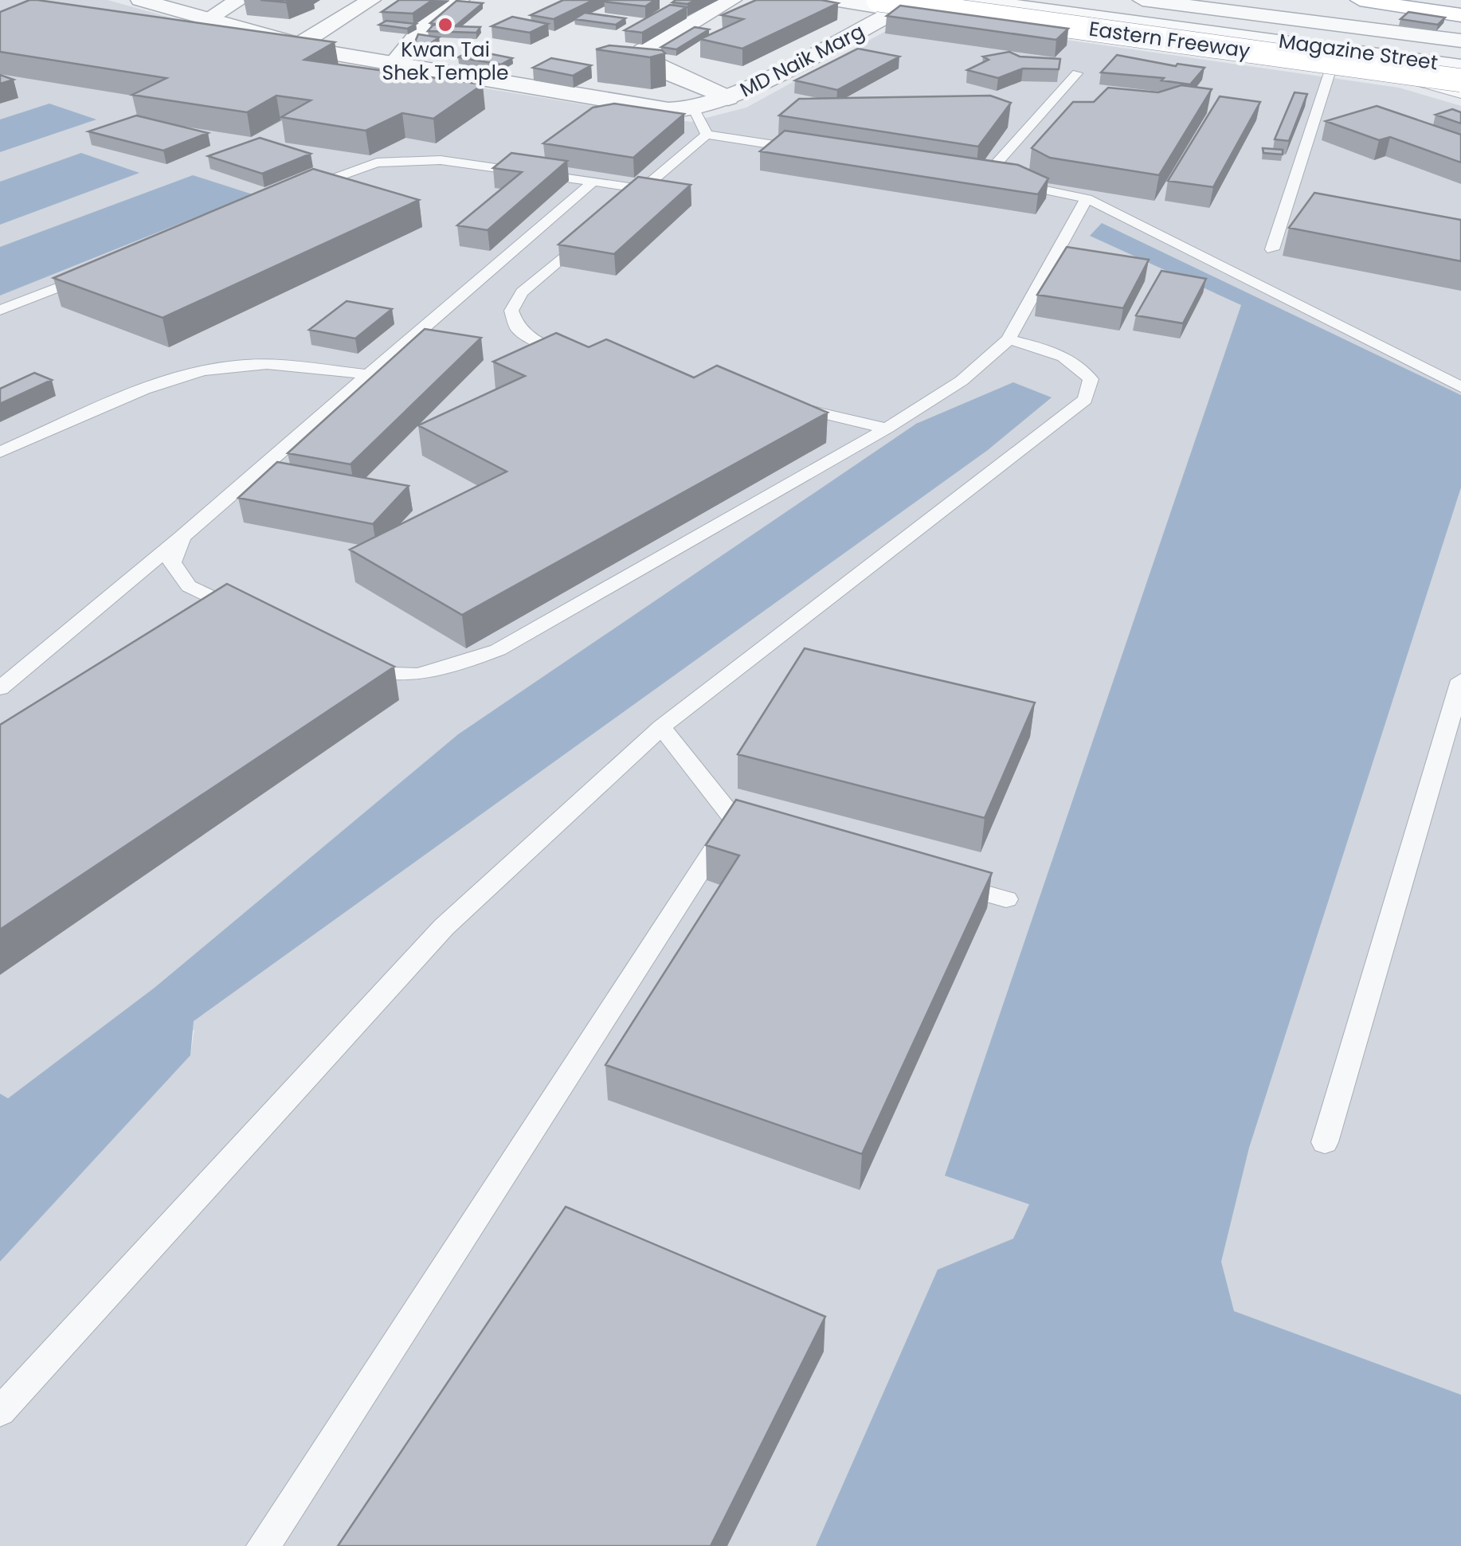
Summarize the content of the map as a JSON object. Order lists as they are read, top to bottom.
{
  "streets": {
    "main road": ["Eastern Freeway"],
    "street": ["Magazine Street", "MD Naik Marg"]
  },
  "crossings": [
    ["Magazine Street", "MD Naik Marg"]
  ],
  "places": ["Kwan Tai Shek Temple"]
}
